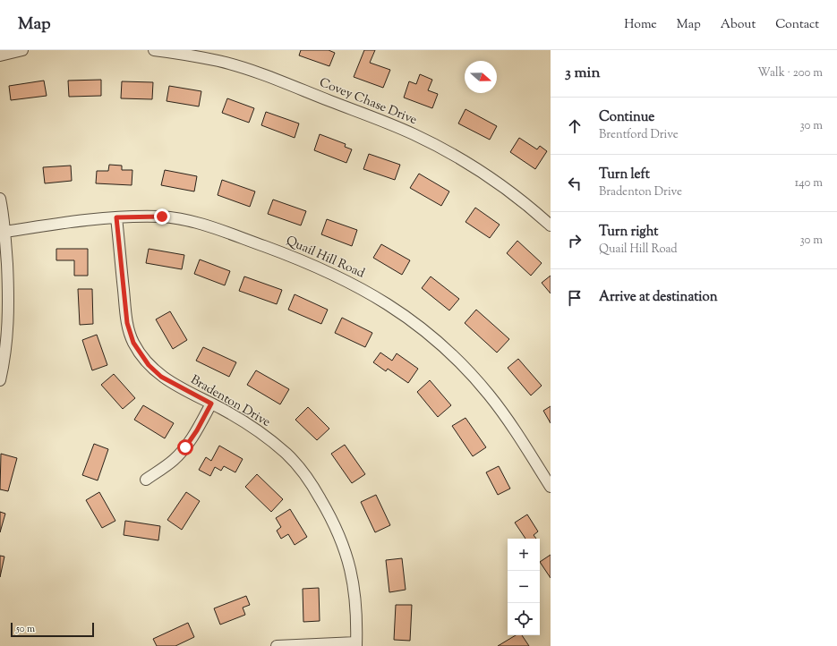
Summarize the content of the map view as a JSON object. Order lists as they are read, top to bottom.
{
  "streets": {
    "street": ["Covey Chase Drive", "Quail Hill Road", "Bradenton Drive"]
  },
  "crossings": [
    ["Quail Hill Road", "Bradenton Drive"]
  ],
  "scale_bar": "50 m",
  "north": "right",
  "page": {
    "header": "Map",
    "nav": [
      "Home",
      "Map",
      "About",
      "Contact"
    ],
    "heading": ["3 min", "Walk · 200 m"],
    "list": [
      ["Continue", "Brentford Drive", "30 m"],
      ["Turn left", "Bradenton Drive", "140 m"],
      ["Turn right", "Quail Hill Road", "30 m"],
      "Arrive at destination"
    ],
    "map_buttons": ["+", "−"],
    "scale": "50 m"
  }
}
